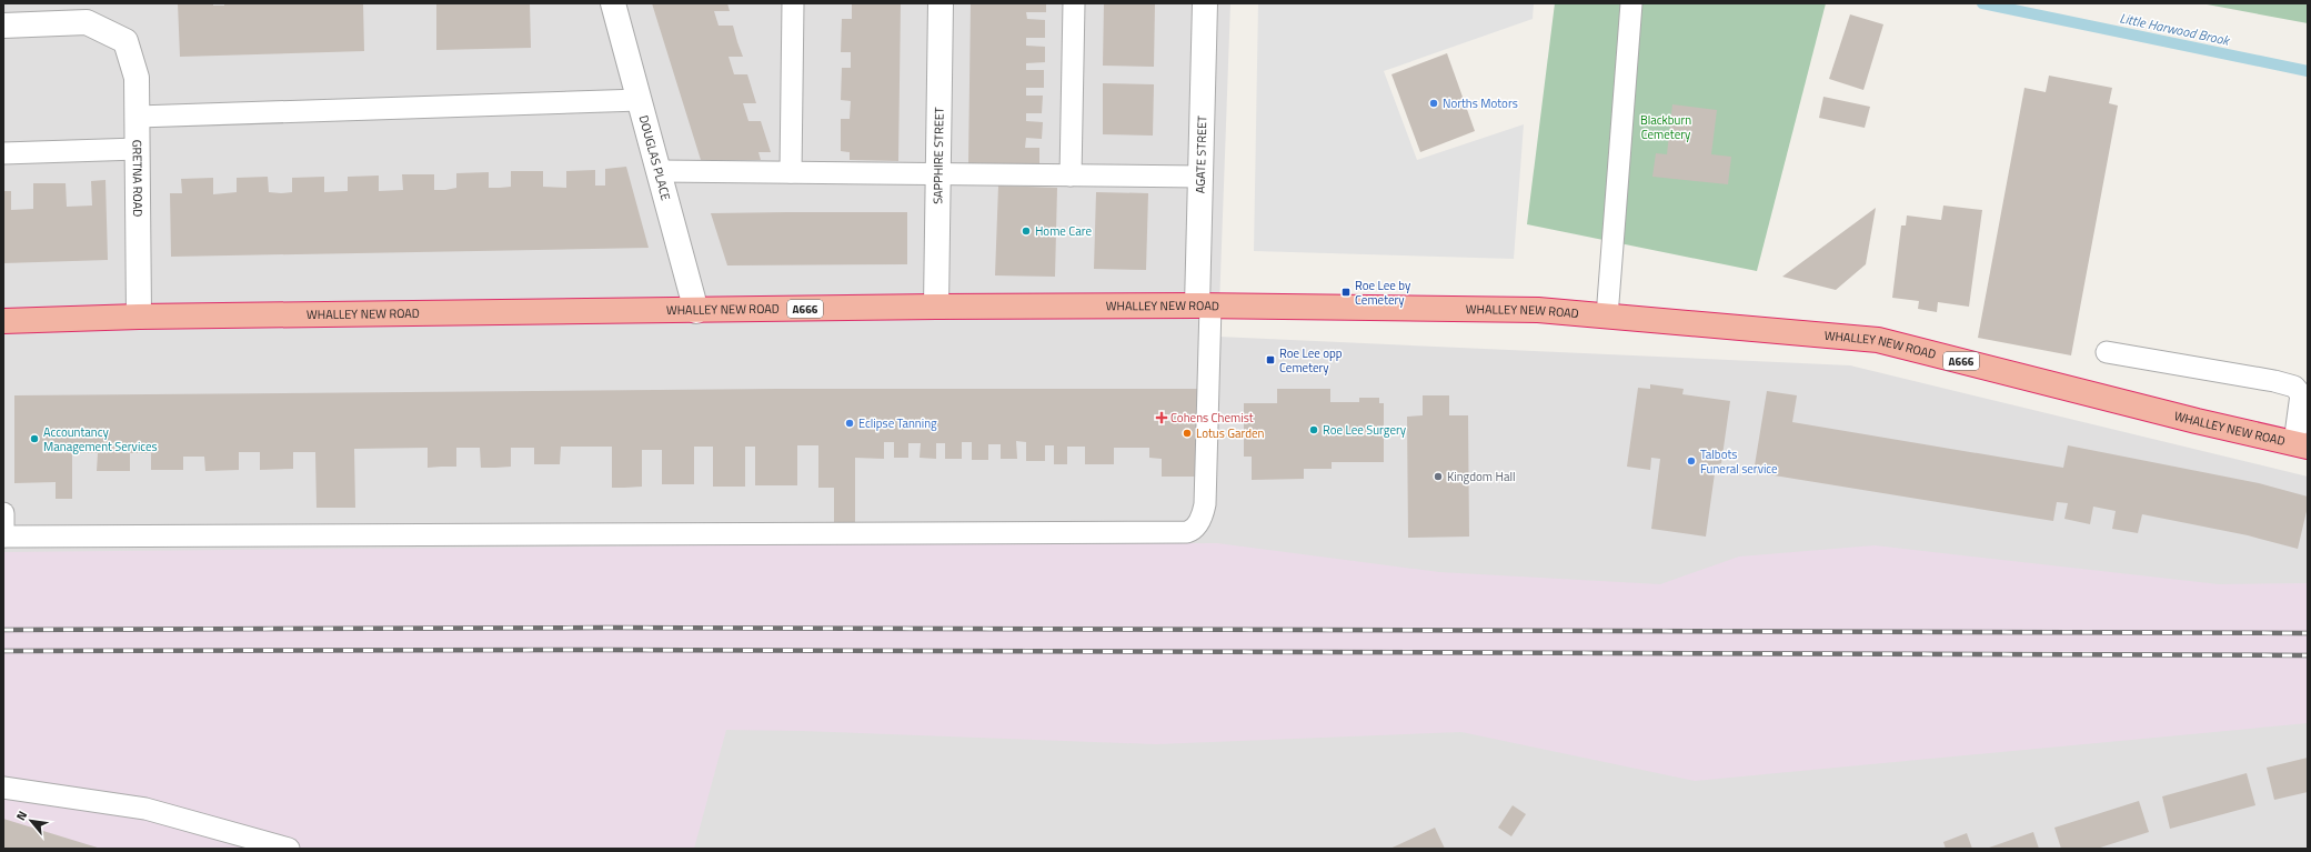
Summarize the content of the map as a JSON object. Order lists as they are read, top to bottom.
{
  "streets": {
    "highway": ["WHALLEY NEW ROAD", "A666"],
    "street": [
      "AGATE STREET",
      "SAPPHIRE STREET",
      "DOUGLAS PLACE",
      "GRETNA ROAD"
    ]
  },
  "crossings": [
    ["AGATE STREET", "WHALLEY NEW ROAD"],
    ["SAPPHIRE STREET", "WHALLEY NEW ROAD"],
    ["DOUGLAS PLACE", "WHALLEY NEW ROAD"],
    ["GRETNA ROAD", "WHALLEY NEW ROAD"]
  ],
  "water": ["Little Harwood Brook"],
  "parks": ["Blackburn Cemetery"],
  "places": {
    "other": [
      "Norths Motors",
      "Home Care",
      "Eclipse Tanning",
      "Roe Lee Surgery",
      "Lotus Garden",
      "Accountancy Management Services",
      "Talbots Funeral service",
      "Kingdom Hall"
    ],
    "transit": ["Roe Lee by Cemetery", "Roe Lee opp Cemetery"],
    "health": ["Cohens Chemist"]
  },
  "north": "top left"
}
